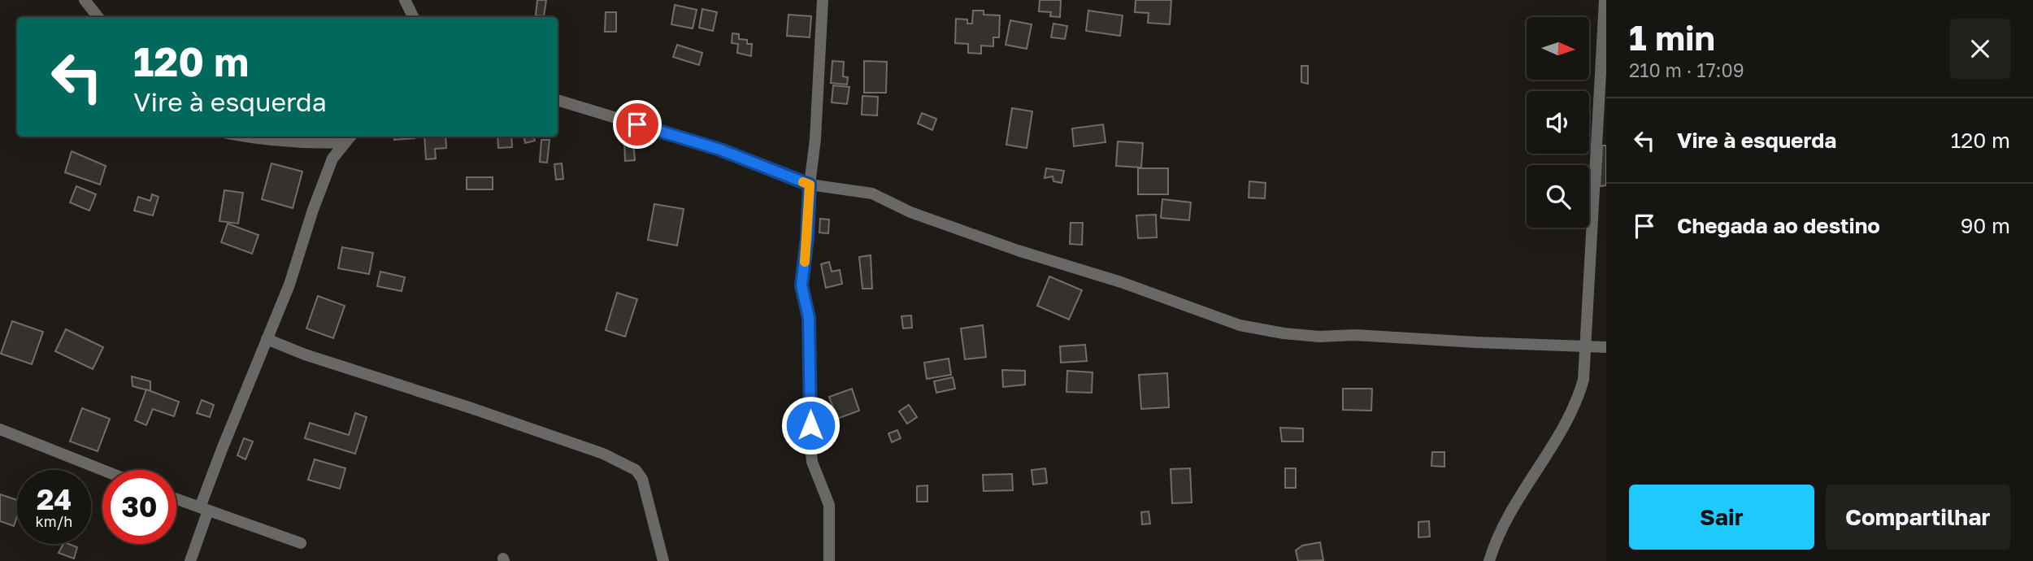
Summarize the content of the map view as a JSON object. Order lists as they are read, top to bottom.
{
  "north": "right",
  "page": {
    "heading": ["1 min", "210 m · 17:09"],
    "turn": ["120 m", "Vire à esquerda"],
    "list": [
      {
        "name": "Vire à esquerda",
        "value": "120 m"
      },
      {
        "name": "Chegada ao destino",
        "value": "90 m"
      }
    ],
    "speed": "24 km/h",
    "limit": "30",
    "buttons": ["Sair", "Compartilhar"]
  }
}
